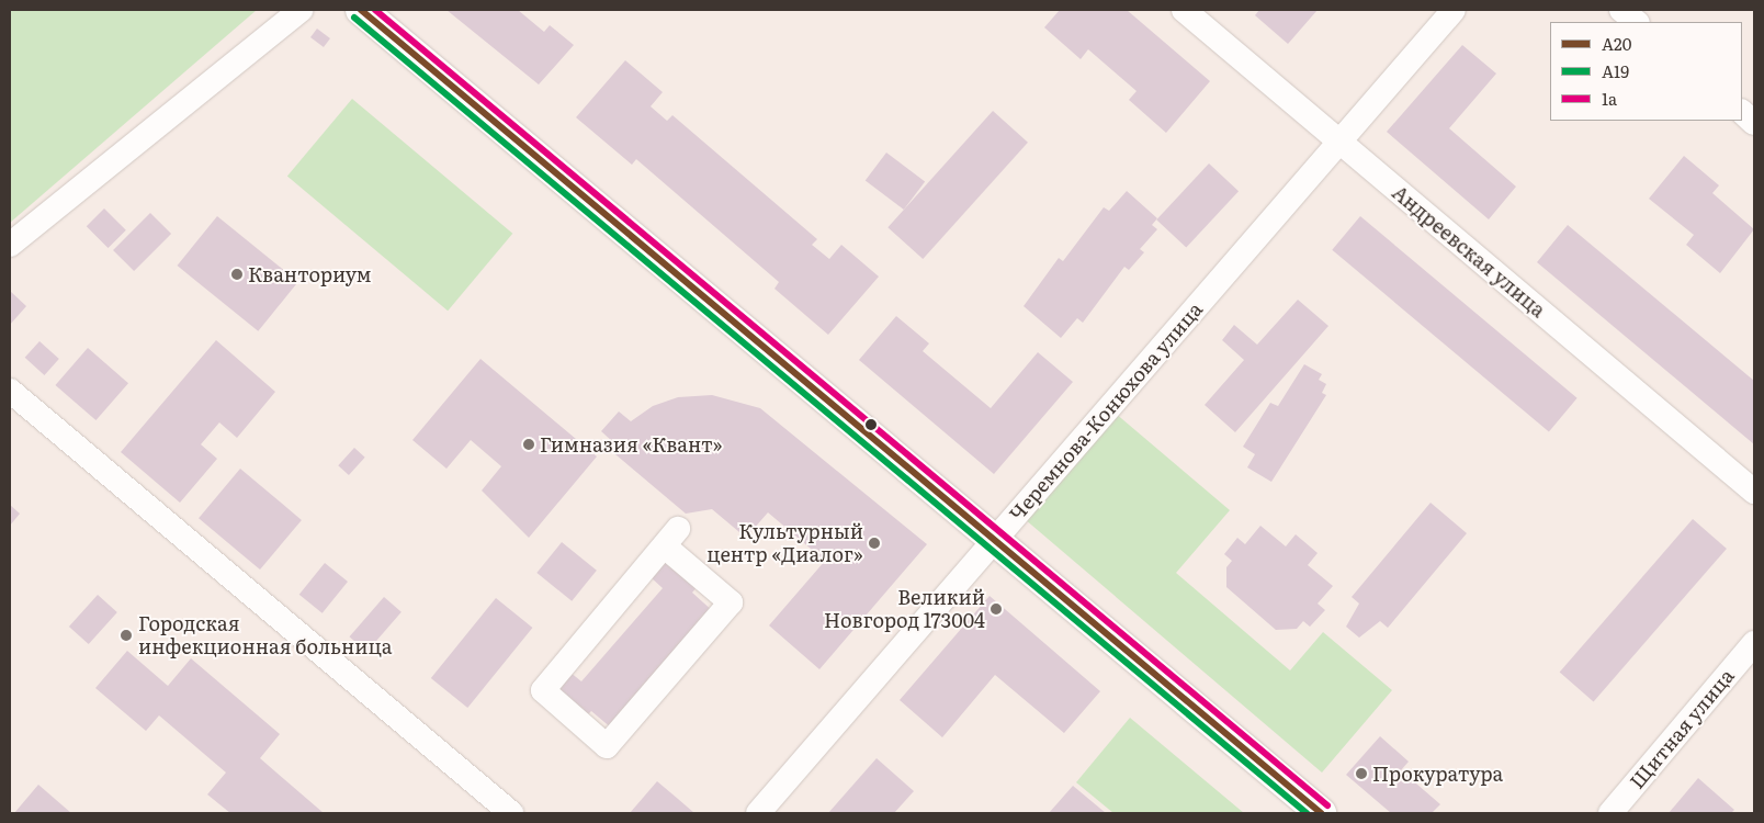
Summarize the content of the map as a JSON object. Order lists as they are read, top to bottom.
{
  "streets": {
    "street": ["Андреевская улица", "Черемнова-Конюхова улица", "Щитная улица"]
  },
  "crossings": [
    ["Андреевская улица", "Черемнова-Конюхова улица"]
  ],
  "places": [
    "Кванториум",
    "Гимназия «Квант»",
    "Культурный центр «Диалог»",
    "Великий Новгород 173004",
    "Городская инфекционная больница",
    "Прокуратура"
  ],
  "lines": ["transit line А20", "transit line 1a", "transit line A19"],
  "legend": ["А20", "A19", "1a"]
}
